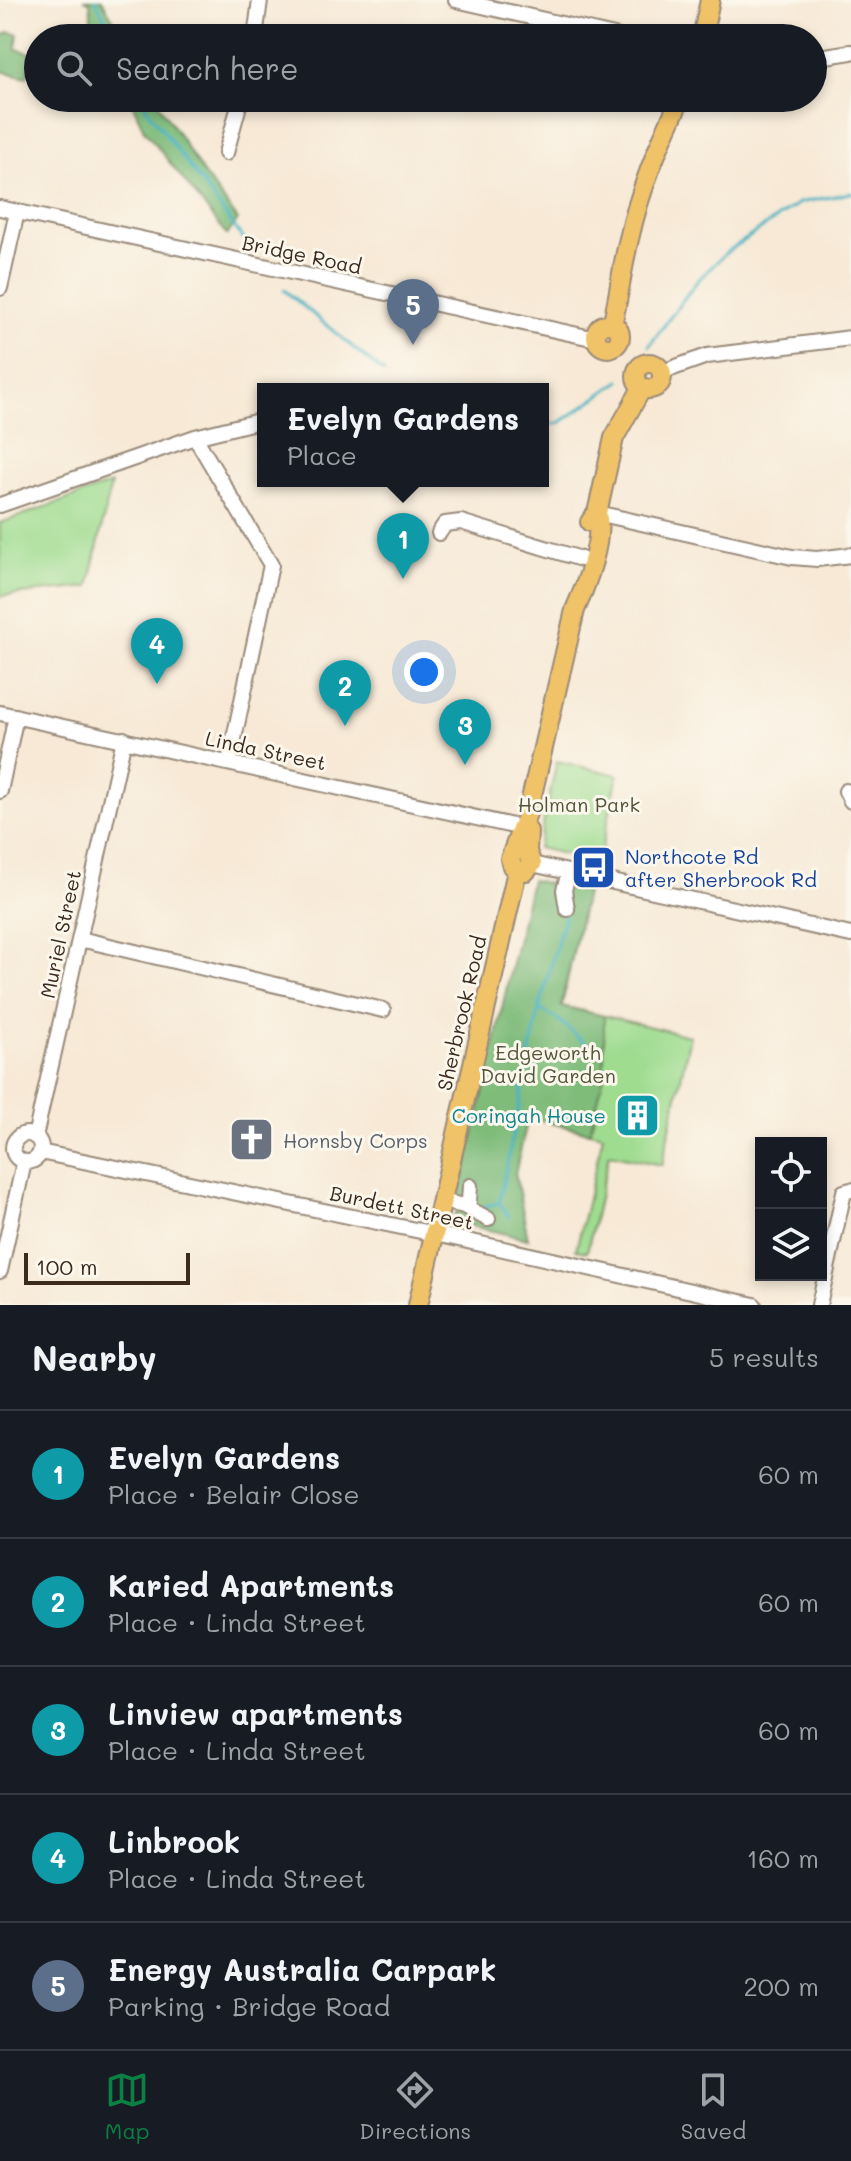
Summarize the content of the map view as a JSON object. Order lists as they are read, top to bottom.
{
  "streets": {
    "main road": ["Sherbrook Road"],
    "street": [
      "Bridge Road",
      "Linda Street",
      "Muriel Street",
      "Burdett Street"
    ]
  },
  "crossings": [
    ["Linda Street", "Muriel Street"],
    ["Linda Street", "Sherbrook Road"],
    ["Muriel Street", "Burdett Street"],
    ["Sherbrook Road", "Burdett Street"]
  ],
  "parks": ["Holman Park", "Edgeworth David Garden"],
  "places": {
    "bus stop": ["Northcote Rd after Sherbrook Rd"],
    "building": ["Coringah House"],
    "church": ["Hornsby Corps"]
  },
  "scale_bar": "100 m",
  "page": {
    "search": "Search here",
    "pins": [
      "5",
      "1",
      "4",
      "2",
      "3"
    ],
    "popup": ["Evelyn Gardens", "Place"],
    "scale": "100 m",
    "heading": ["Nearby", "5 results"],
    "list": [
      {
        "mark": "1",
        "name": "Evelyn Gardens",
        "note": "Place · Belair Close",
        "value": "60 m"
      },
      {
        "mark": "2",
        "name": "Karied Apartments",
        "note": "Place · Linda Street",
        "value": "60 m"
      },
      {
        "mark": "3",
        "name": "Linview apartments",
        "note": "Place · Linda Street",
        "value": "60 m"
      },
      {
        "mark": "4",
        "name": "Linbrook",
        "note": "Place · Linda Street",
        "value": "160 m"
      },
      {
        "mark": "5",
        "name": "Energy Australia Carpark",
        "note": "Parking · Bridge Road",
        "value": "200 m"
      }
    ],
    "nav": ["Map", "Directions", "Saved"]
  }
}
